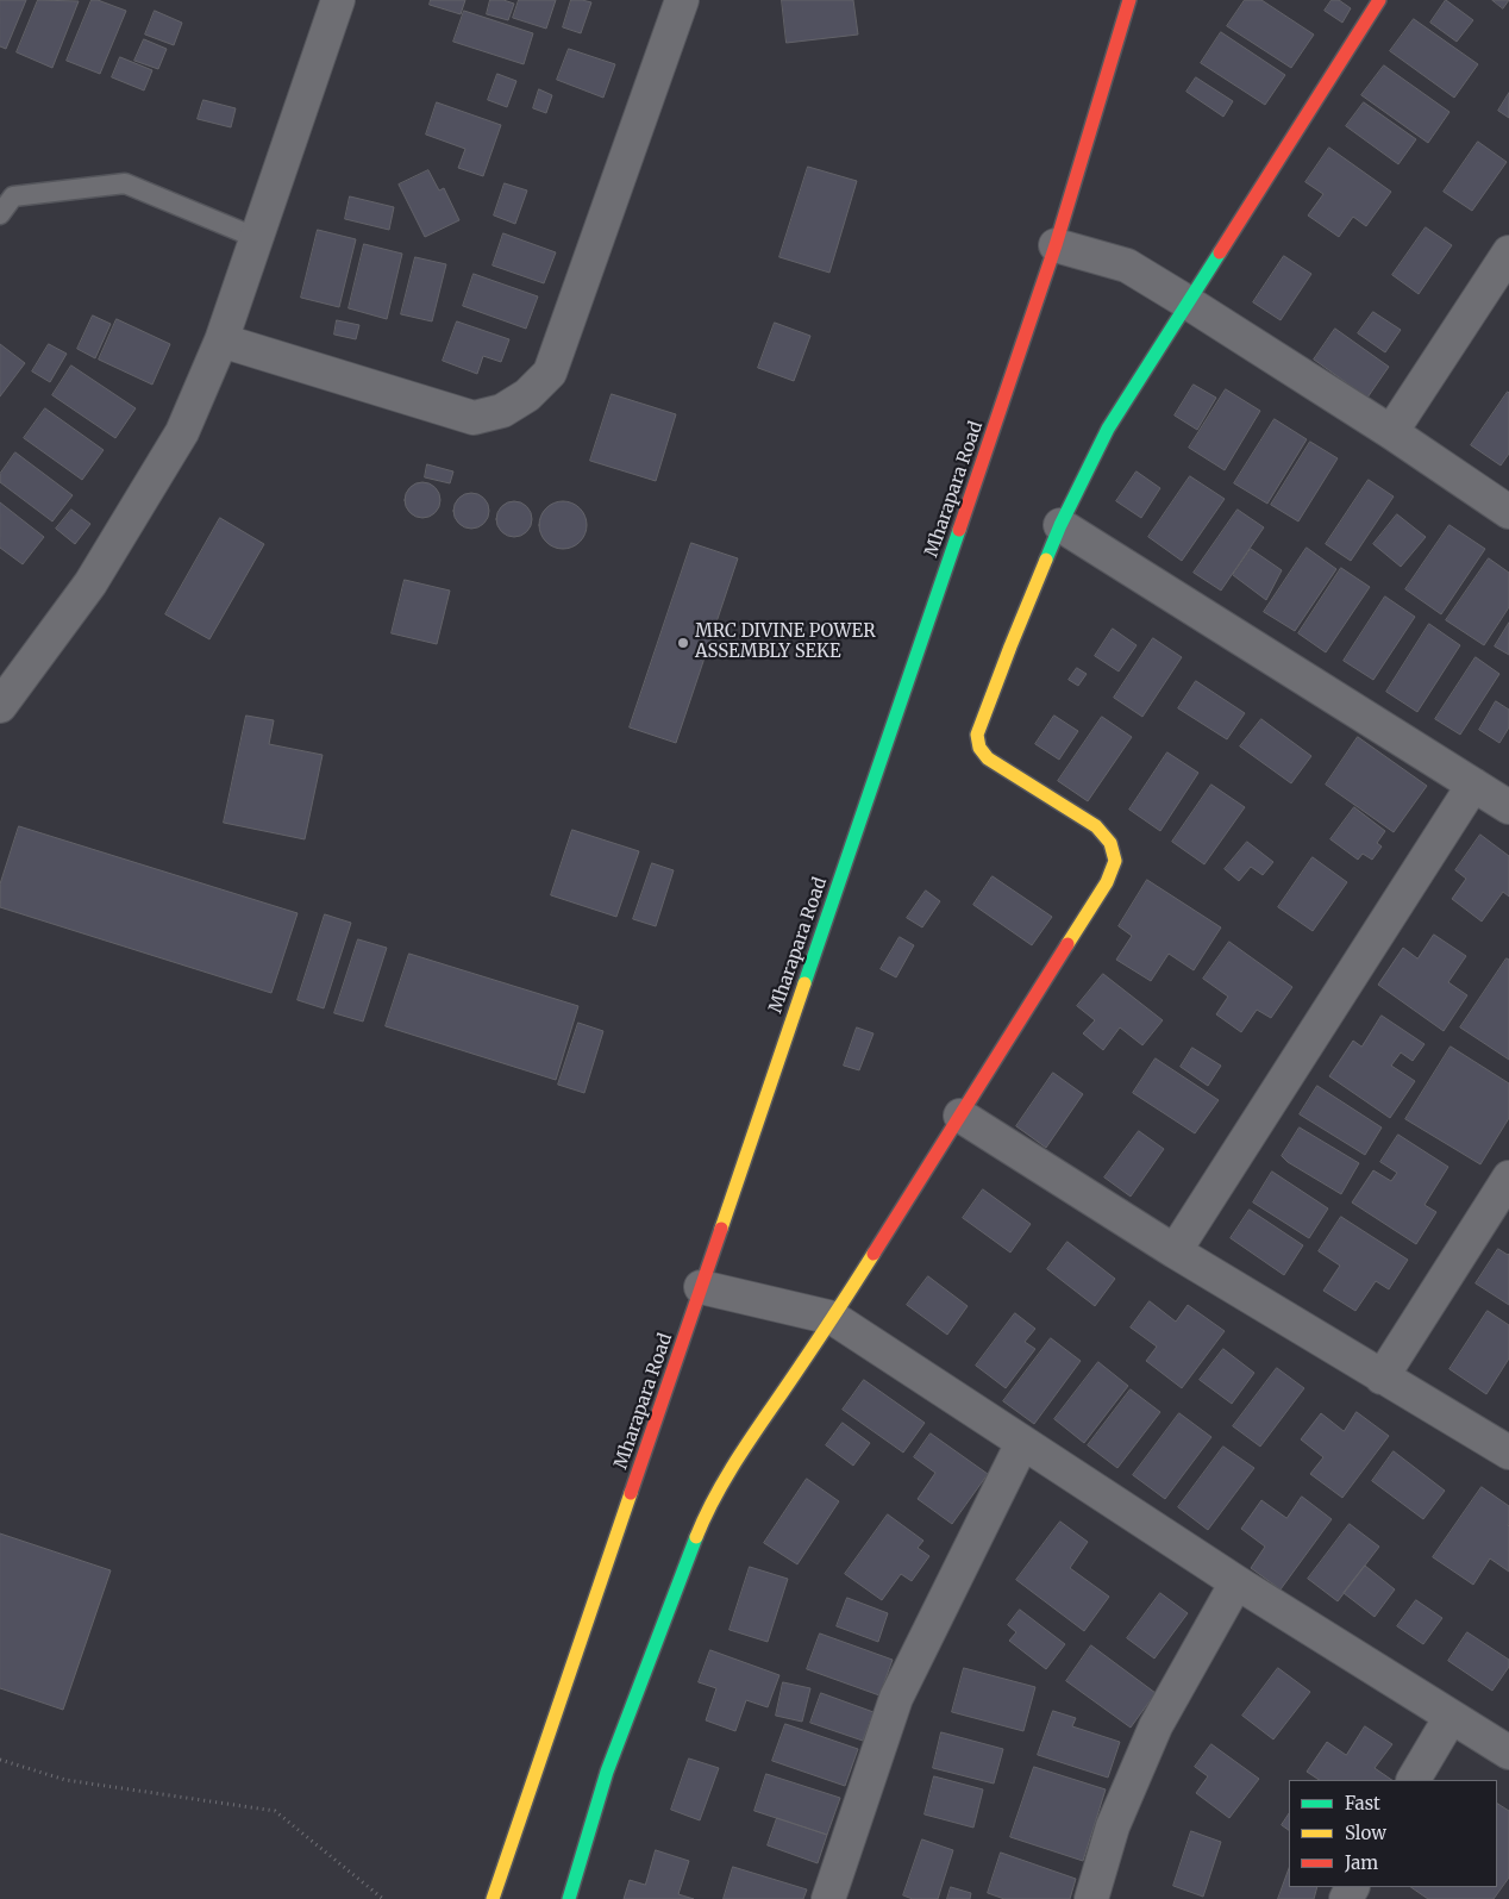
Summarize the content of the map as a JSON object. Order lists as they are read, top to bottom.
{
  "streets": {
    "street": ["Mharapara Road"]
  },
  "places": ["MRC DIVINE POWER ASSEMBLY SEKE"],
  "legend": ["Fast", "Slow", "Jam"]
}
